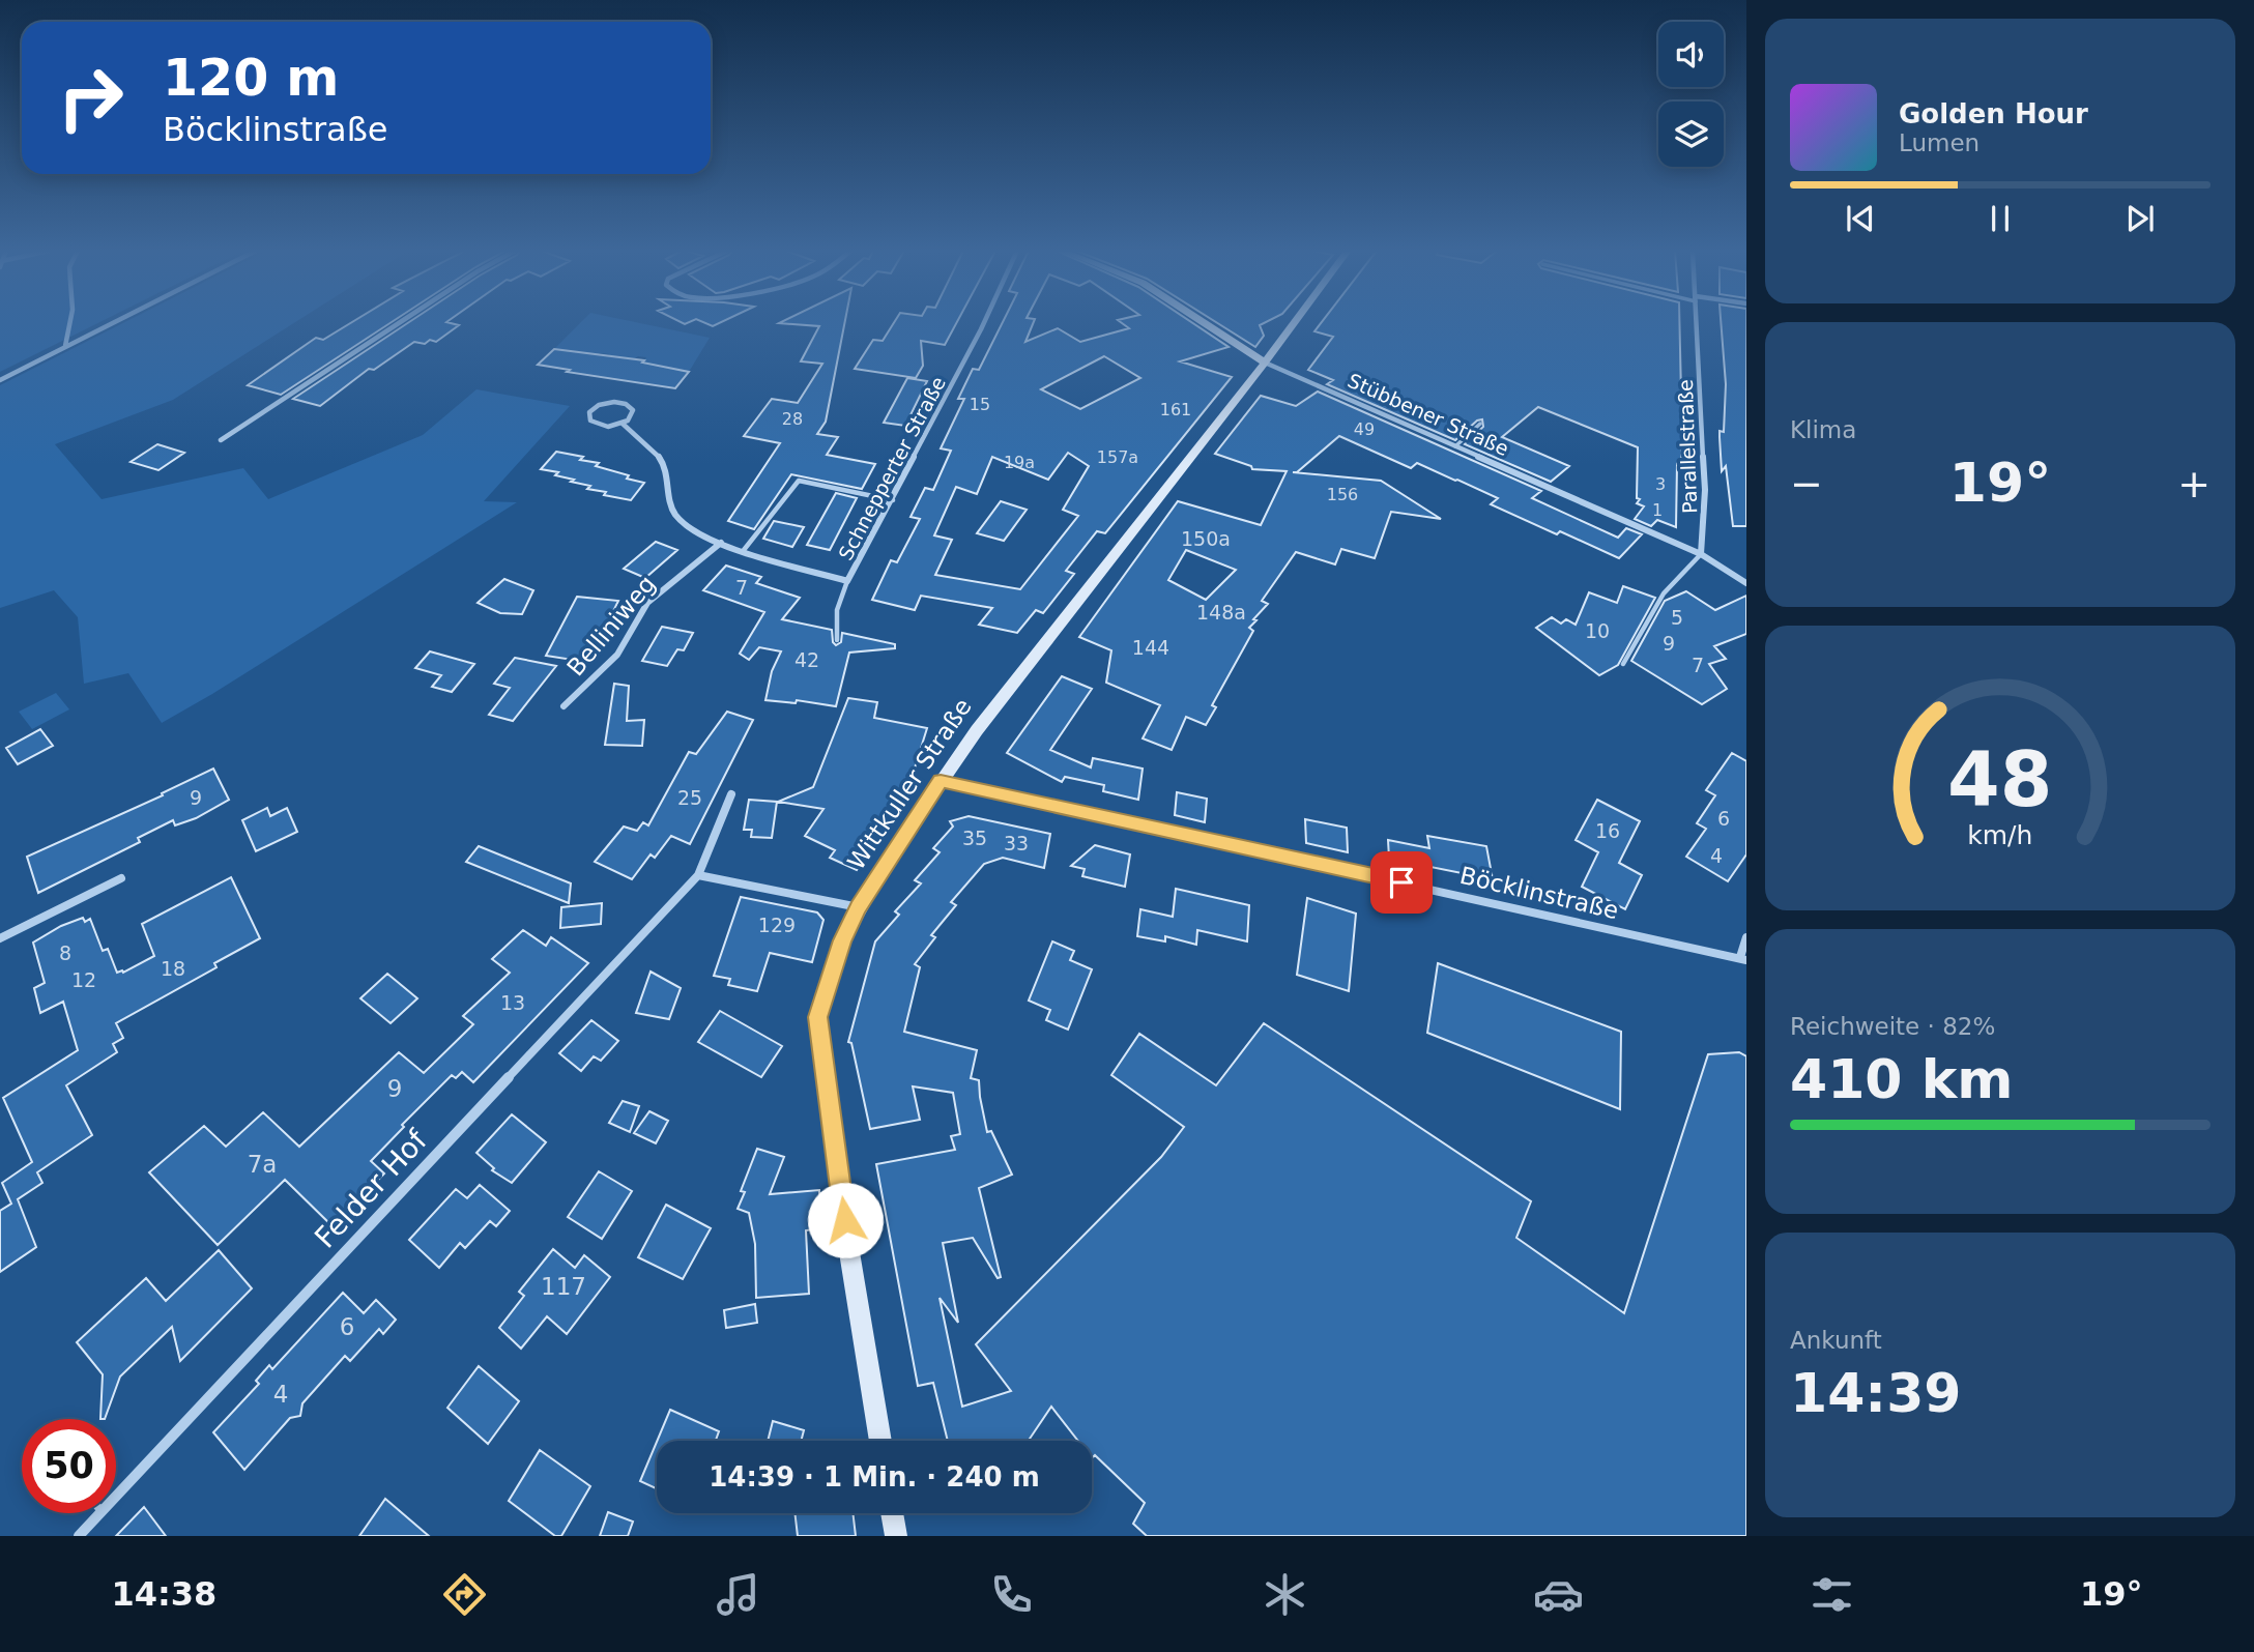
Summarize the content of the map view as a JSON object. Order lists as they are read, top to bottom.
{
  "streets": {
    "main road": ["Stübbener Straße", "Wittkuller Straße"],
    "street": [
      "Parallelstraße",
      "Schnepperter Straße",
      "Belliniweg",
      "Böcklinstraße",
      "Felder Hof"
    ]
  },
  "crossings": [
    ["Stübbener Straße", "Parallelstraße"],
    ["Stübbener Straße", "Wittkuller Straße"],
    ["Wittkuller Straße", "Böcklinstraße"]
  ],
  "house_numbers": [
    "15",
    "161",
    "28",
    "49",
    "157a",
    "19a",
    "3",
    "156",
    "1",
    "150a",
    "7",
    "148a",
    "5",
    "10",
    "9",
    "144",
    "42",
    "7",
    "9",
    "25",
    "6",
    "16",
    "35",
    "33",
    "4",
    "129",
    "8",
    "18",
    "12",
    "13",
    "9",
    "7a",
    "117",
    "6",
    "4"
  ],
  "page": {
    "turn": ["120 m", "Böcklinstraße"],
    "song": ["Golden Hour", "Lumen"],
    "tile": [
      "Klima",
      ["Reichweite · 82%", "410 km"],
      ["Ankunft", "14:39"]
    ],
    "heat": ["−", "19°", "+"],
    "limit": "50",
    "trip": "14:39 · 1 Min. · 240 m",
    "tabs": ["14:38", "19°"],
    "gauge": ["48", "km/h"]
  }
}
